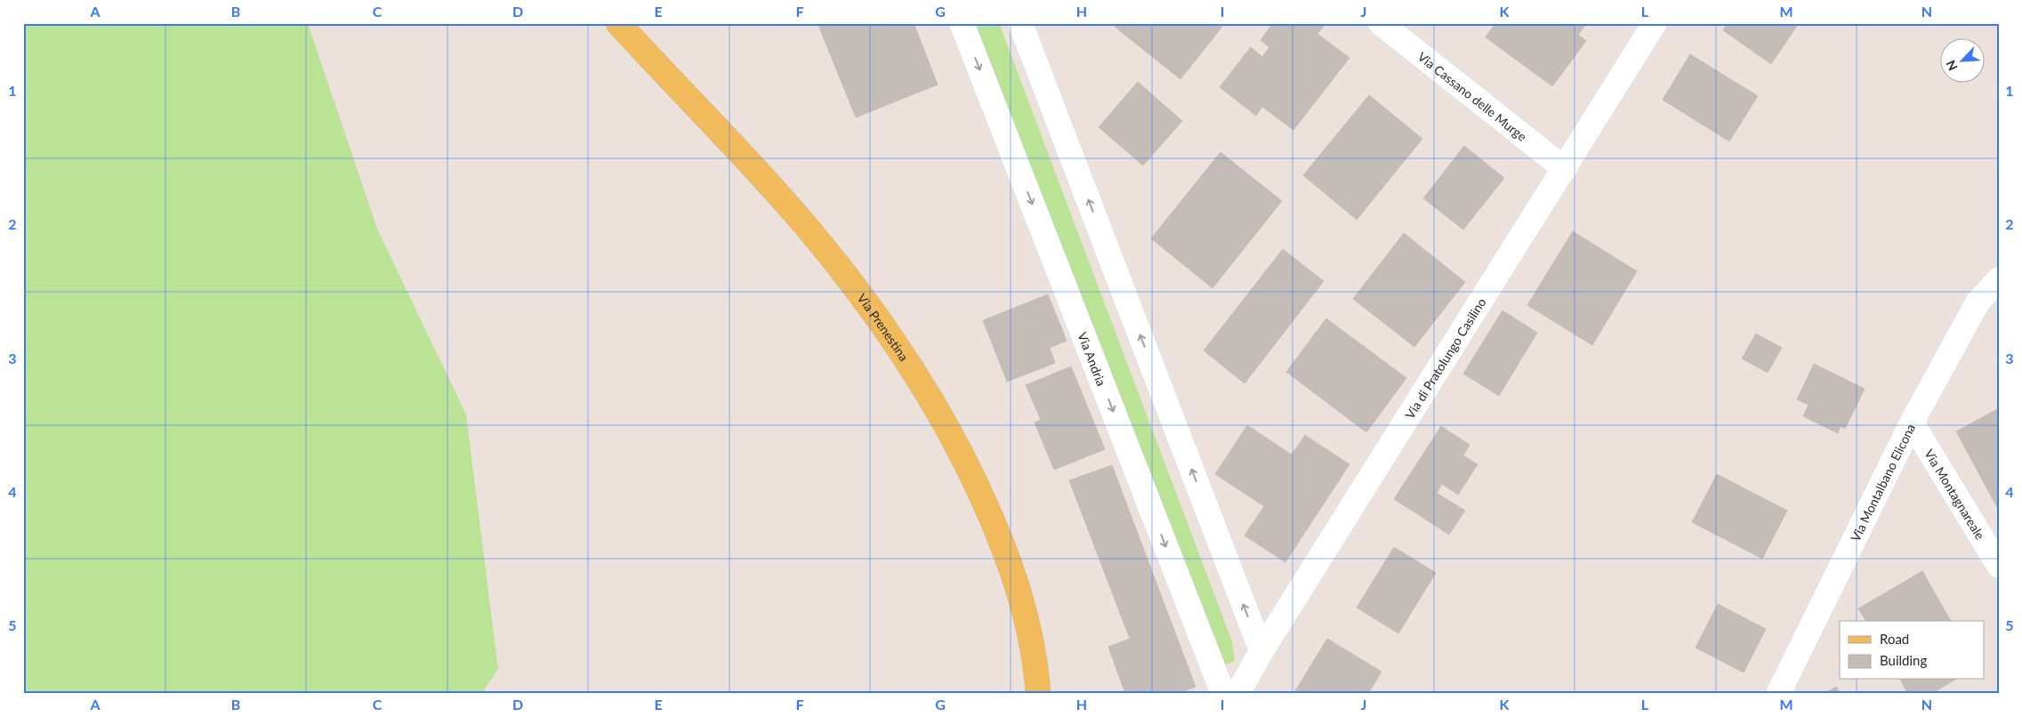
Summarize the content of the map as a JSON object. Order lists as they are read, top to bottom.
{
  "streets": {
    "main road": ["Via Prenestina"],
    "street": [
      "Via Cassano delle Murge",
      "Via Andria",
      "Via di Pratolungo Casilino",
      "Via Montalbano Elicona",
      "Via Montagnareale"
    ]
  },
  "crossings": [
    ["Via Cassano delle Murge", "Via di Pratolungo Casilino"],
    ["Via Montalbano Elicona", "Via Montagnareale"]
  ],
  "legend": ["Road", "Building"],
  "north": "bottom left",
  "grid": {
    "columns": [
      "A",
      "B",
      "C",
      "D",
      "E",
      "F",
      "G",
      "H",
      "I",
      "J",
      "K",
      "L",
      "M",
      "N"
    ],
    "rows": [
      "1",
      "2",
      "3",
      "4",
      "5"
    ]
  }
}
